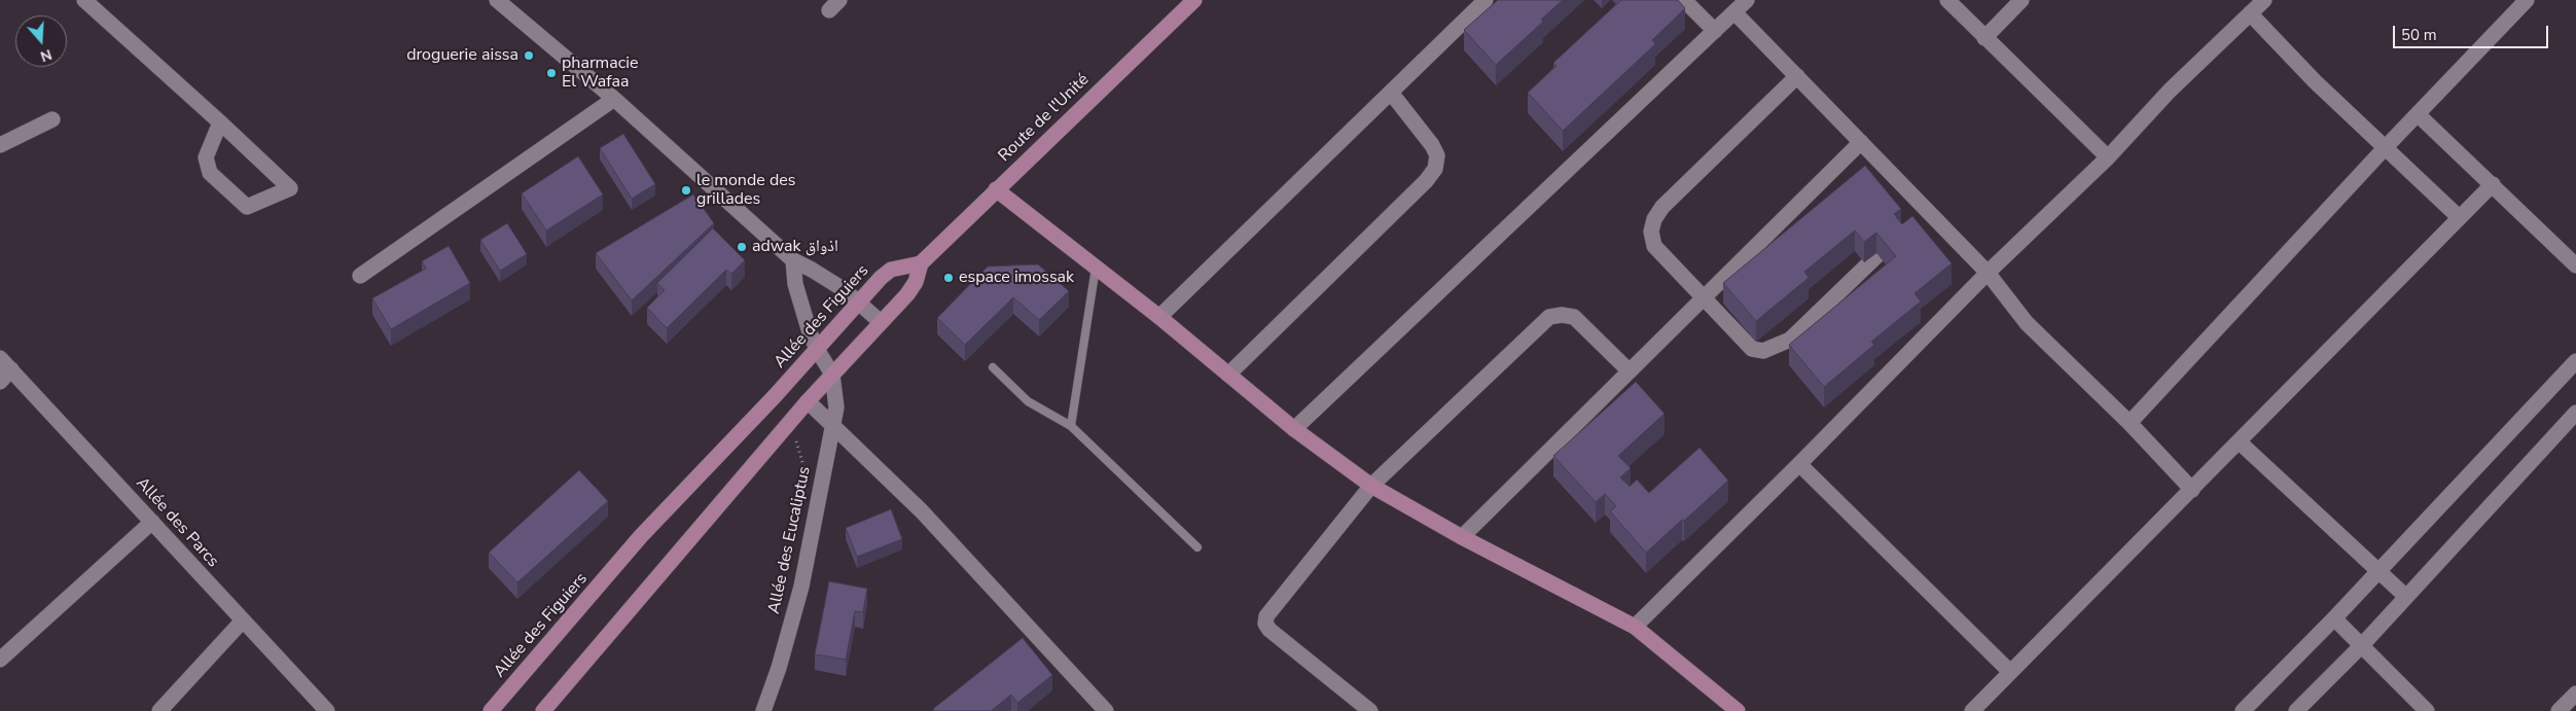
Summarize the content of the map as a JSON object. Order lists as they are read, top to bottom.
{
  "streets": {
    "street": [
      "Route de l'Unité",
      "Allée des Figuiers",
      "Allée des Parcs",
      "Allée des Eucaliptus"
    ]
  },
  "crossings": [
    ["Route de l'Unité", "Allée des Figuiers"]
  ],
  "places": [
    "droguerie aissa",
    "pharmacie El Wafaa",
    "le monde des grillades",
    "adwak اذواق",
    "espace imossak"
  ],
  "scale_bar": "50 m",
  "north": "bottom"
}
